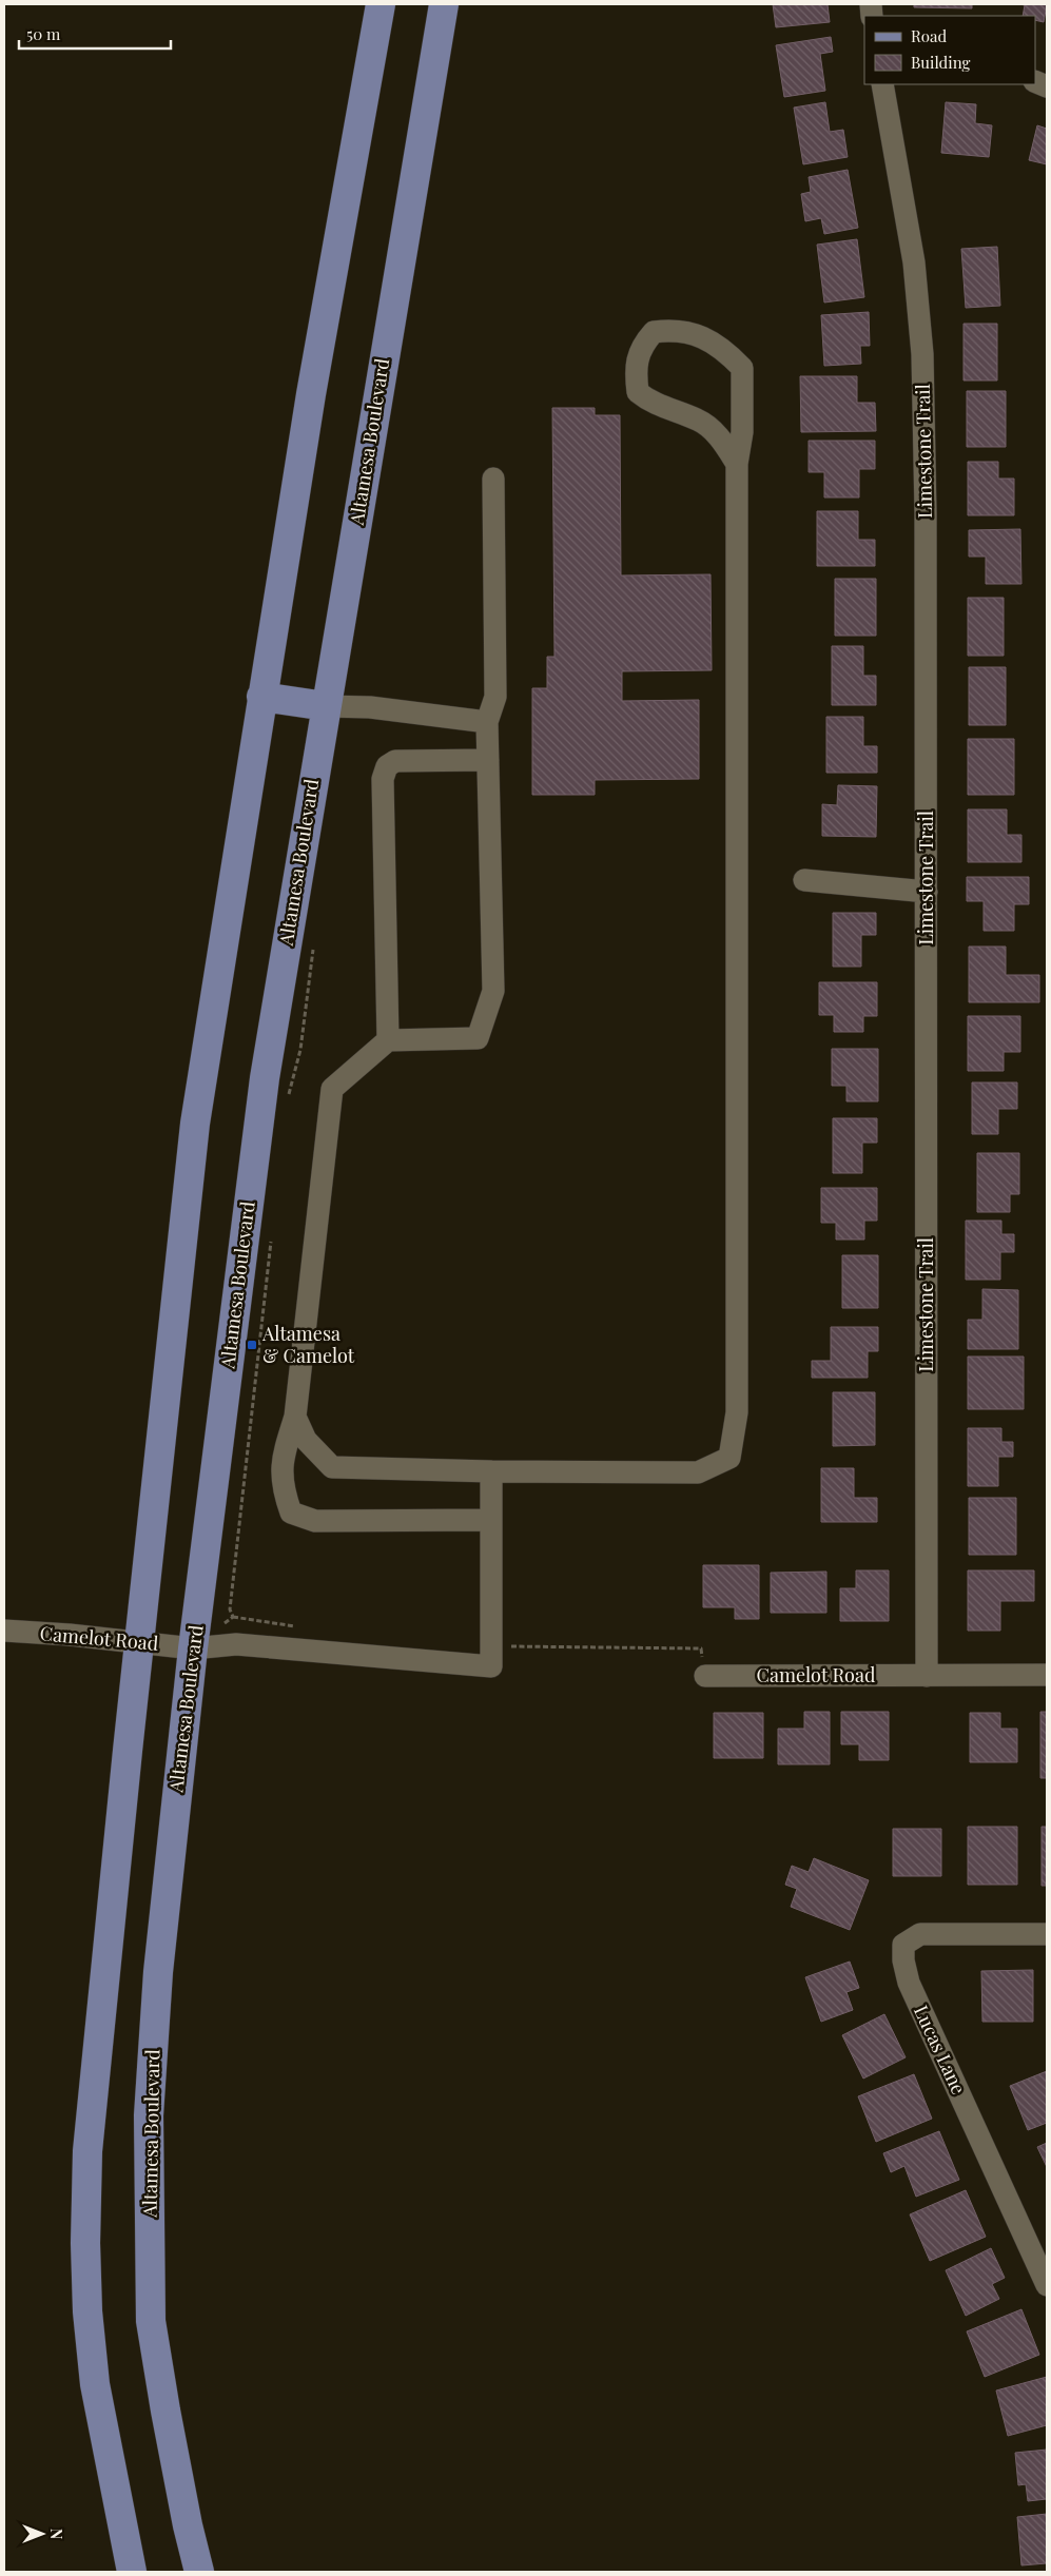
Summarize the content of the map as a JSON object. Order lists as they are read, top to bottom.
{
  "streets": {
    "main road": ["Altamesa Boulevard"],
    "street": ["Limestone Trail", "Camelot Road", "Lucas Lane"]
  },
  "crossings": [
    ["Altamesa Boulevard", "Camelot Road"],
    ["Limestone Trail", "Camelot Road"]
  ],
  "places": {
    "transit": ["Altamesa & Camelot"]
  },
  "legend": ["Road", "Building"],
  "scale_bar": "50 m",
  "north": "right"
}
